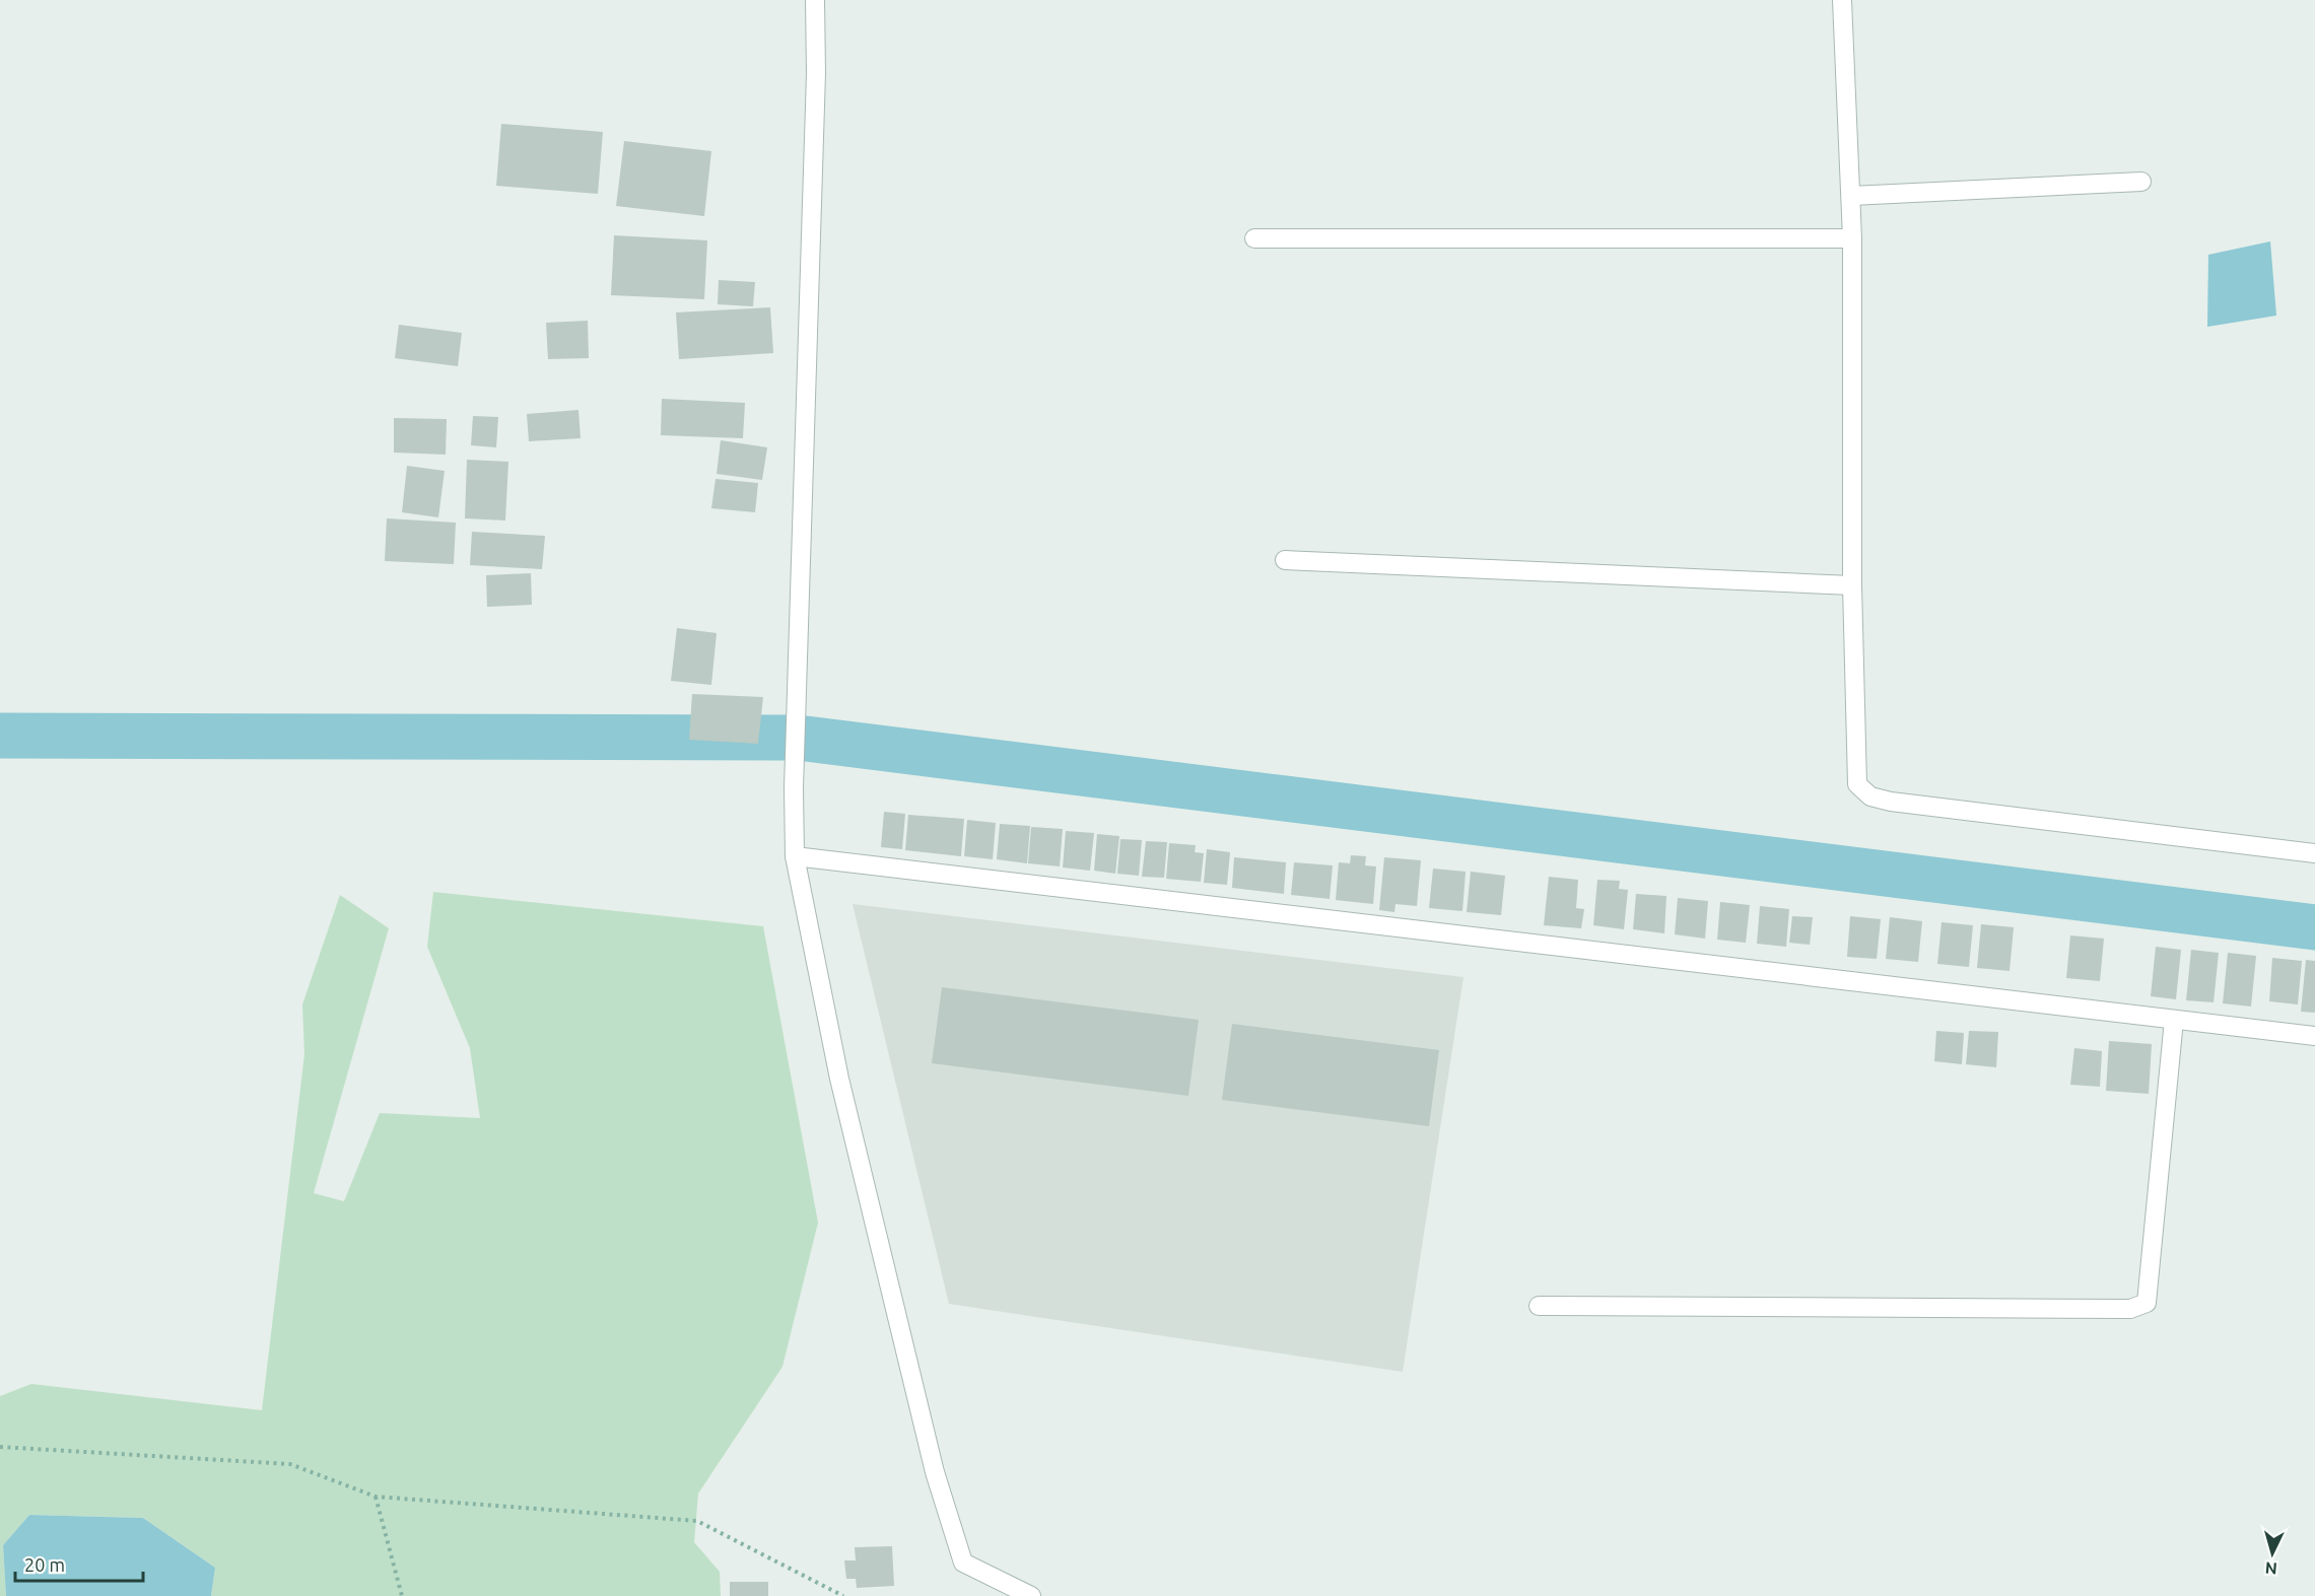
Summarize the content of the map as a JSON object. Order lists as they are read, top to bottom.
{
  "scale_bar": "20 m",
  "north": "bottom"
}
